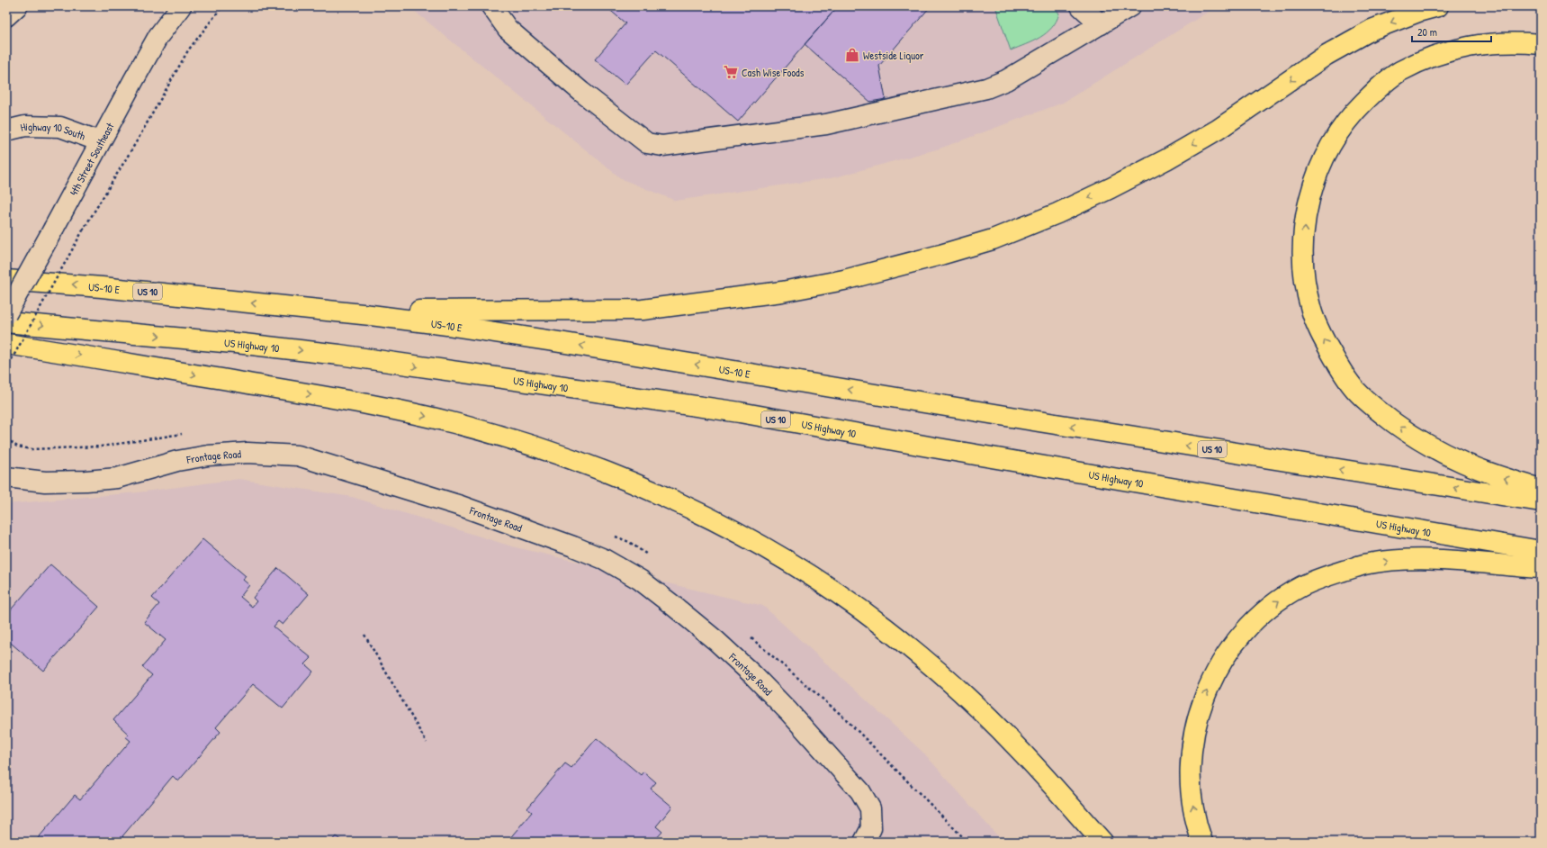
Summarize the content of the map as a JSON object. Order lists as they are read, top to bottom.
{
  "streets": {
    "highway": ["US-10 E", "US 10", "US Highway 10"],
    "street": ["Highway 10 South", "4th Street Southeast", "Frontage Road"]
  },
  "crossings": [
    ["Highway 10 South", "4th Street Southeast"]
  ],
  "places": {
    "shop": ["Westside Liquor"],
    "supermarket": ["Cash Wise Foods"]
  },
  "scale_bar": "20 m"
}
